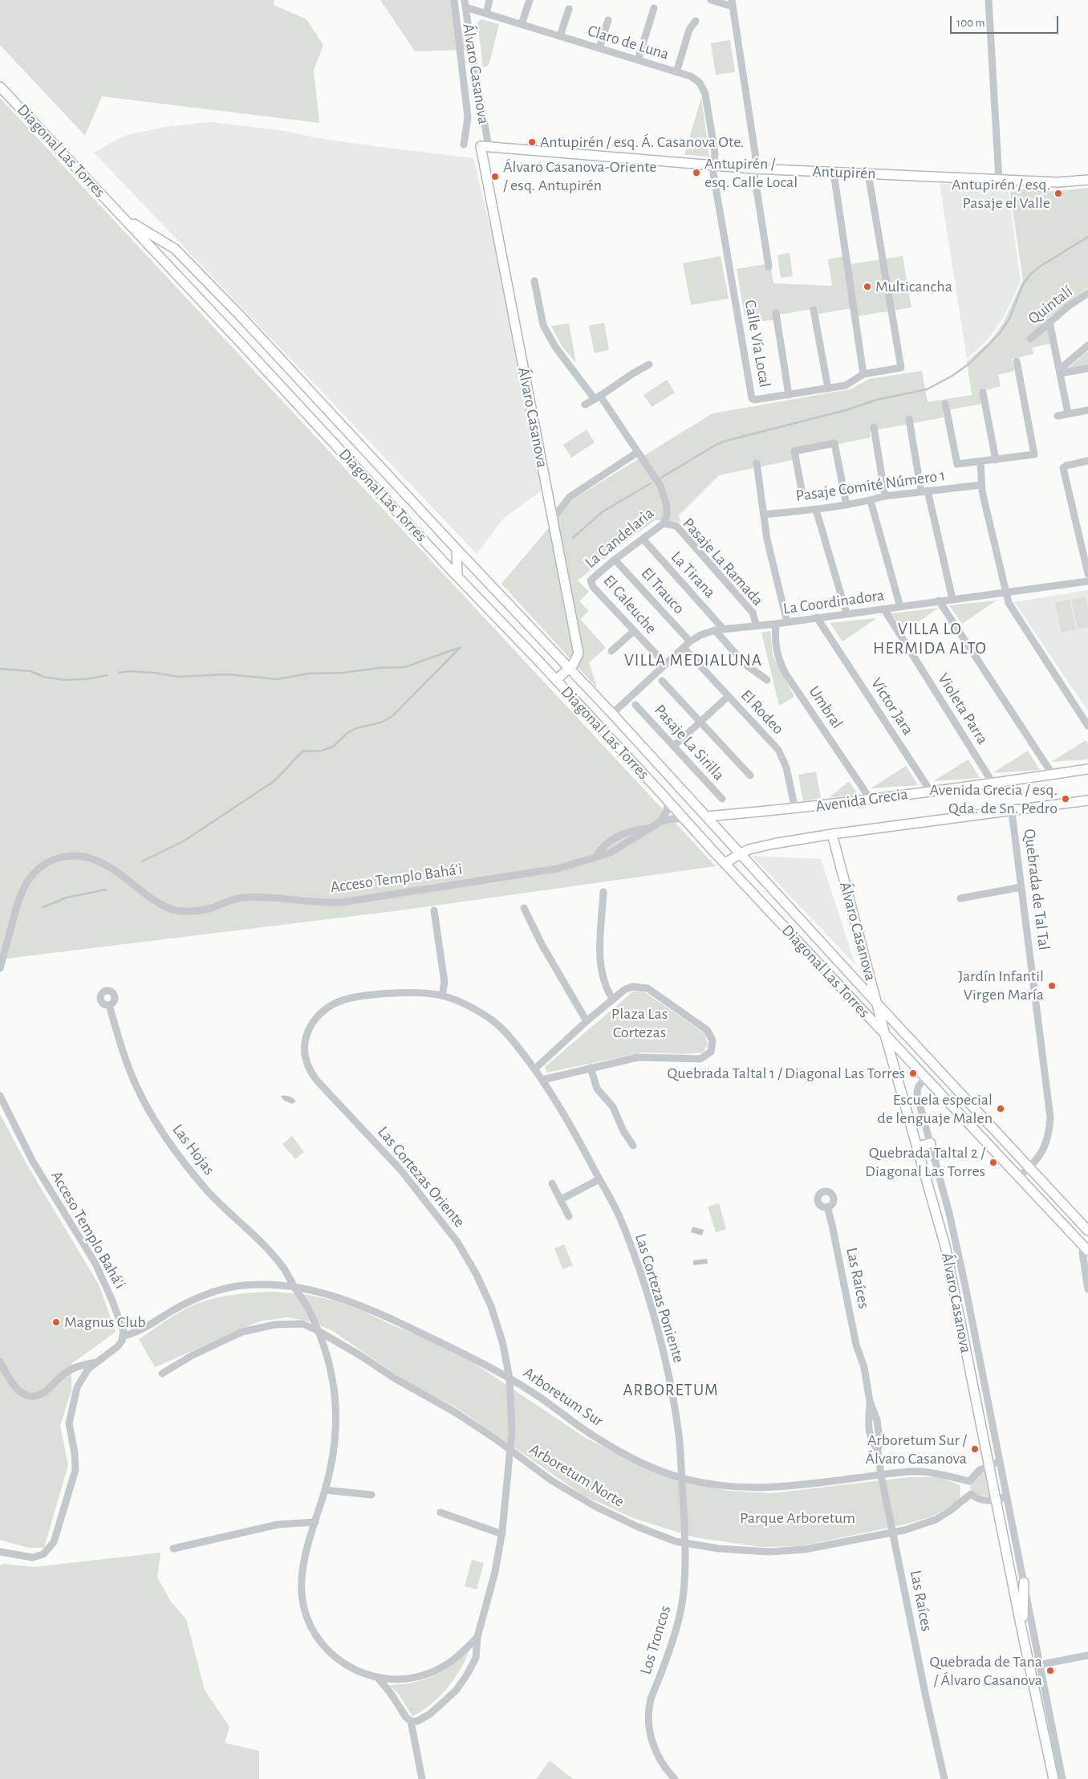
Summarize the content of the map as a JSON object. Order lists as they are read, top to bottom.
{
  "streets": {
    "street": [
      "Claro de Luna",
      "Álvaro Casanova",
      "Diagonal Las Torres",
      "Antupirén",
      "Quintalí",
      "Calle Vía Local",
      "Pasaje Comité Número 1",
      "La Candelaria",
      "Pasaje La Ramada",
      "La Tirana",
      "El Trauco",
      "La Coordinadora",
      "El Caleuche",
      "Víctor Jara",
      "Umbral",
      "Violeta Parra",
      "El Rodeo",
      "Pasaje La Sirilla",
      "Avenida Grecia",
      "Acceso Templo Bahá'i",
      "Quebrada de Tal Tal",
      "Las Hojas",
      "Las Cortezas Oriente",
      "Las Raíces",
      "Las Cortezas Poniente",
      "Arboretum Sur",
      "Arboretum Norte",
      "Los Troncos"
    ]
  },
  "crossings": [
    ["Claro de Luna", "Álvaro Casanova"],
    ["Claro de Luna", "Antupirén"],
    ["Claro de Luna", "Calle Vía Local"],
    ["Álvaro Casanova", "Diagonal Las Torres"],
    ["Álvaro Casanova", "Antupirén"],
    ["Álvaro Casanova", "Avenida Grecia"],
    ["Diagonal Las Torres", "La Coordinadora"],
    ["Diagonal Las Torres", "Avenida Grecia"],
    ["Diagonal Las Torres", "Acceso Templo Bahá'i"],
    ["Diagonal Las Torres", "Quebrada de Tal Tal"],
    ["Antupirén", "Calle Vía Local"],
    ["La Candelaria", "Pasaje La Ramada"],
    ["La Candelaria", "La Tirana"],
    ["La Candelaria", "El Trauco"],
    ["La Candelaria", "El Caleuche"],
    ["Pasaje La Ramada", "La Coordinadora"],
    ["La Tirana", "La Coordinadora"],
    ["El Trauco", "La Coordinadora"],
    ["La Coordinadora", "El Caleuche"],
    ["La Coordinadora", "Víctor Jara"],
    ["La Coordinadora", "Umbral"],
    ["La Coordinadora", "Violeta Parra"],
    ["La Coordinadora", "El Rodeo"],
    ["Víctor Jara", "Avenida Grecia"],
    ["Umbral", "Avenida Grecia"],
    ["Violeta Parra", "Avenida Grecia"],
    ["El Rodeo", "Avenida Grecia"],
    ["Avenida Grecia", "Quebrada de Tal Tal"],
    ["Acceso Templo Bahá'i", "Arboretum Sur"],
    ["Las Hojas", "Las Cortezas Oriente"],
    ["Las Hojas", "Arboretum Sur"],
    ["Las Hojas", "Arboretum Norte"],
    ["Las Cortezas Oriente", "Las Cortezas Poniente"],
    ["Las Cortezas Oriente", "Arboretum Sur"],
    ["Las Cortezas Oriente", "Arboretum Norte"],
    ["Las Raíces", "Arboretum Sur"],
    ["Las Raíces", "Arboretum Norte"],
    ["Las Cortezas Poniente", "Arboretum Sur"],
    ["Las Cortezas Poniente", "Los Troncos"],
    ["Arboretum Sur", "Los Troncos"],
    ["Arboretum Norte", "Los Troncos"]
  ],
  "districts": ["VILLA LO HERMIDA ALTO", "VILLA MEDIALUNA", "ARBORETUM"],
  "parks": ["Plaza Las Cortezas", "Parque Arboretum"],
  "places": [
    "Antupirén / esq. Á. Casanova Ote.",
    "Antupirén / esq. Calle Local",
    "Álvaro Casanova-Oriente / esq. Antupirén",
    "Antupirén / esq. Pasaje el Valle",
    "Multicancha",
    "Avenida Grecia / esq. Qda. de Sn. Pedro",
    "Jardín Infantil Virgen María",
    "Quebrada Taltal 1 / Diagonal Las Torres",
    "Escuela especial de lenguaje Malen",
    "Quebrada Taltal 2 / Diagonal Las Torres",
    "Magnus Club",
    "Arboretum Sur / Álvaro Casanova",
    "Quebrada de Tana / Álvaro Casanova"
  ],
  "scale_bar": "100 m"
}
